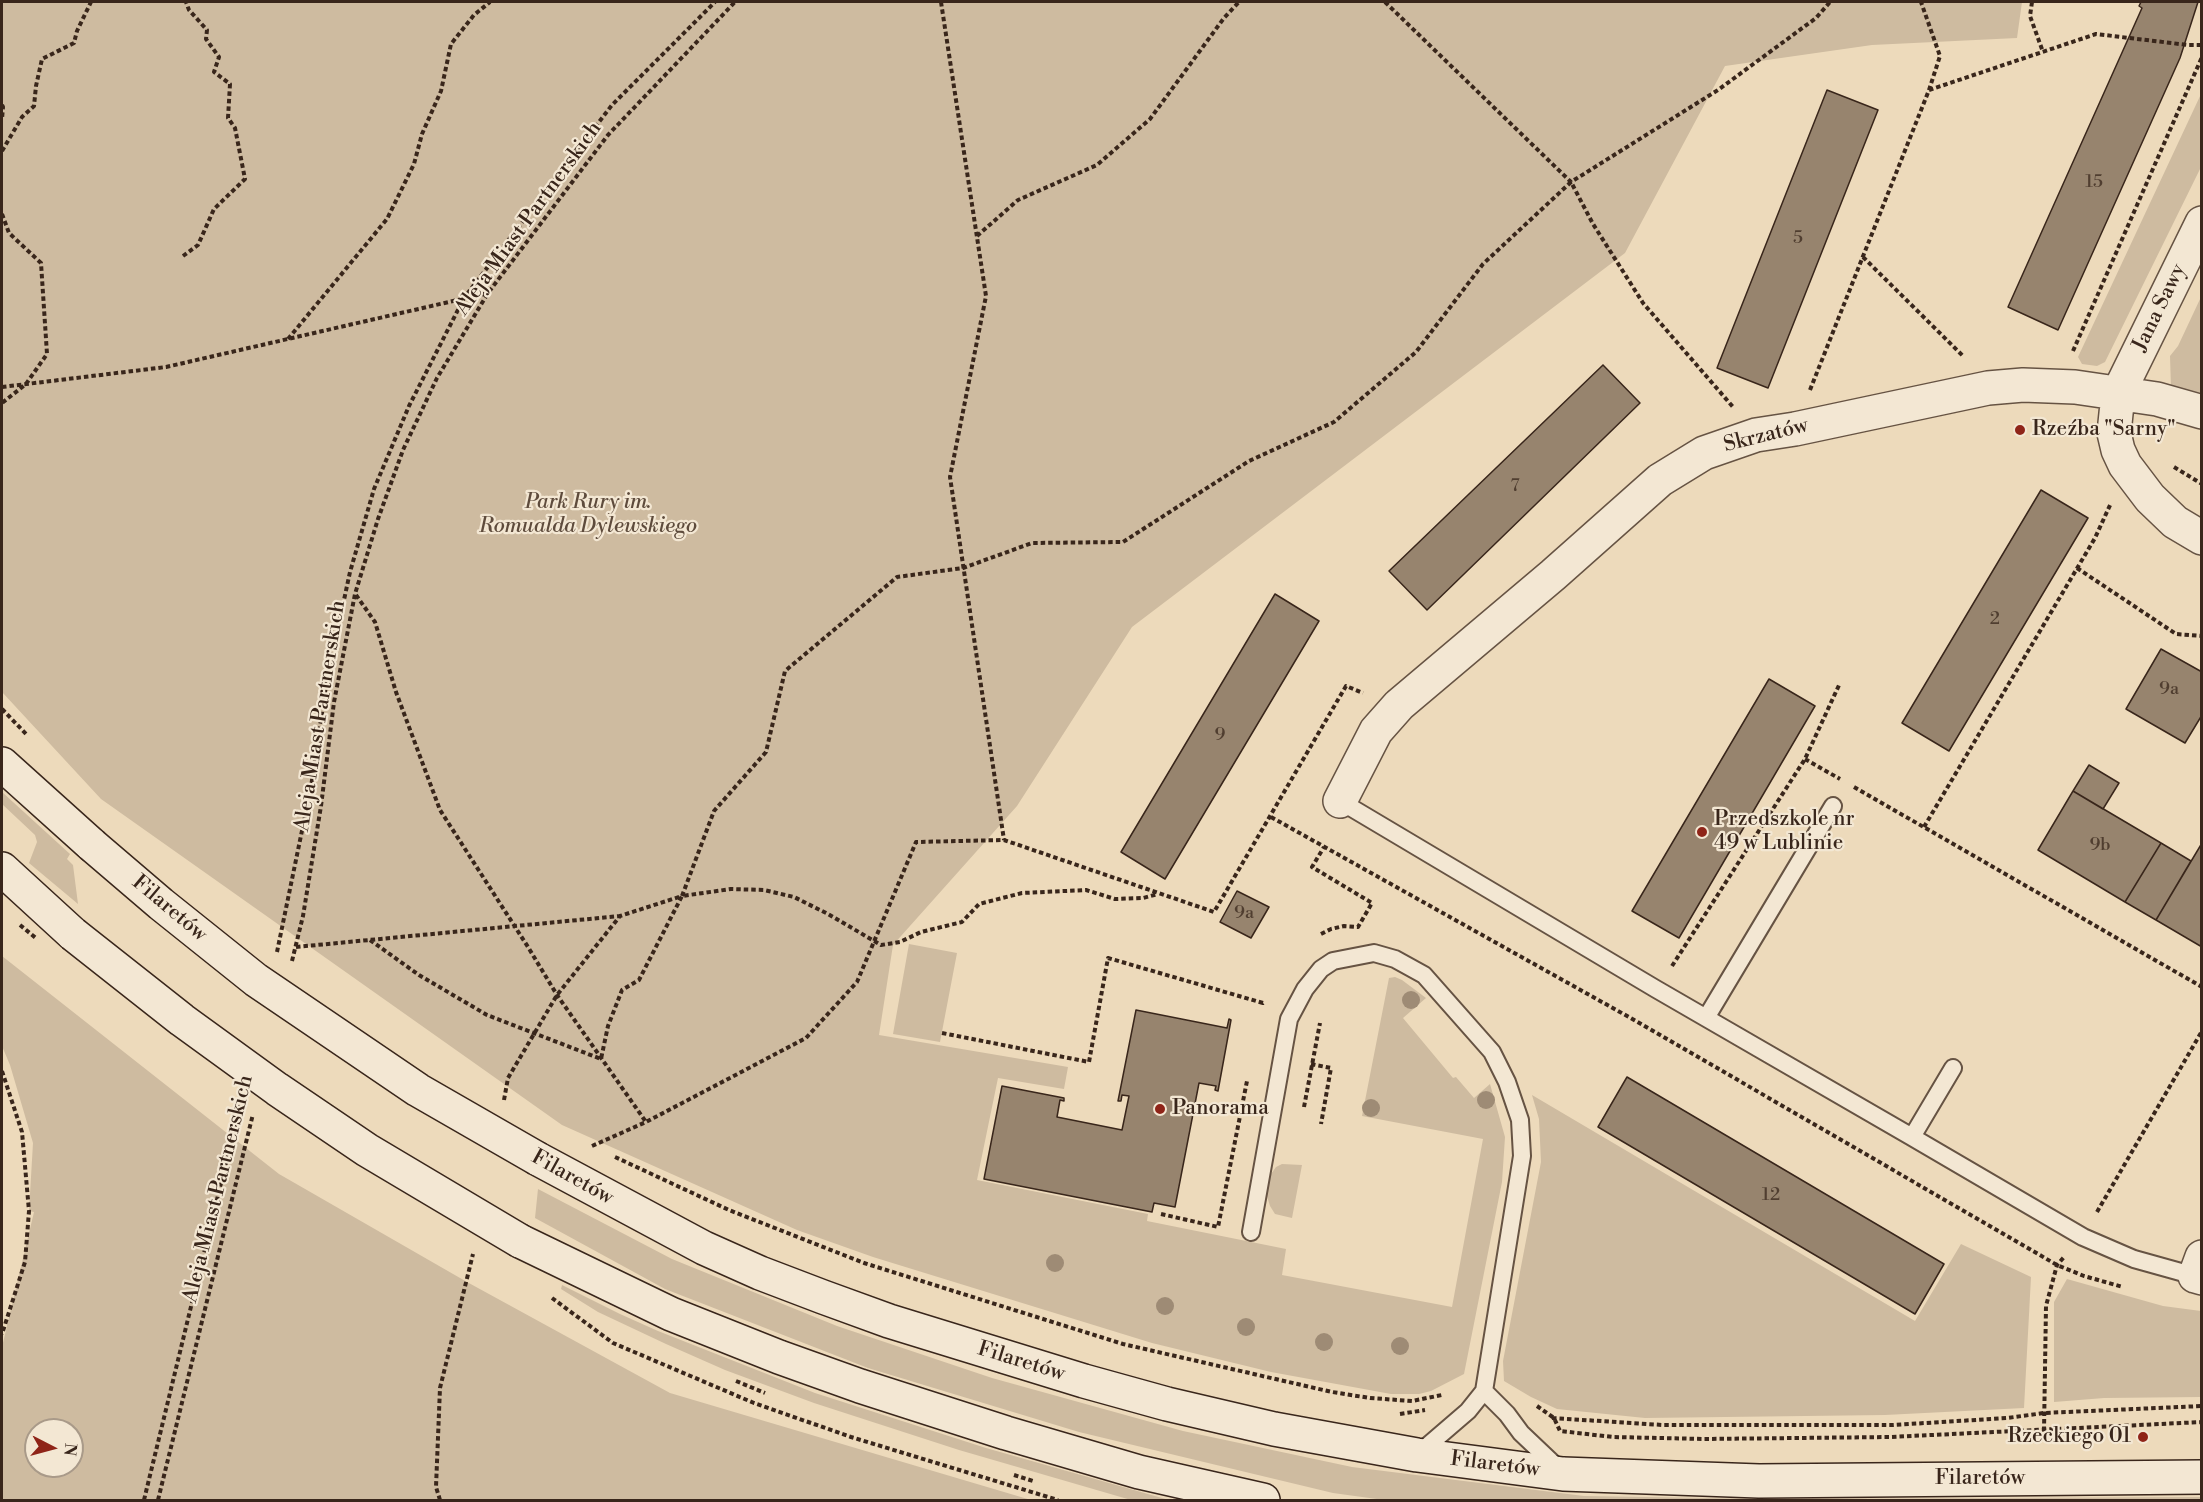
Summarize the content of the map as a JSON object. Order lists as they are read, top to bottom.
{
  "streets": {
    "main road": ["Jana Sawy", "Skrzatów", "Filaretów"],
    "path": ["Aleja Miast Partnerskich"]
  },
  "crossings": [
    ["Jana Sawy", "Skrzatów"]
  ],
  "parks": ["Park Rury im. Romualda Dylewskiego"],
  "places": [
    "Rzeźba \"Sarny\"",
    "Przedszkole nr 49 w Lublinie",
    "Panorama",
    "Rzeckiego 01"
  ],
  "house_numbers": [
    "15",
    "5",
    "7",
    "2",
    "9a",
    "9",
    "9b",
    "9a",
    "12"
  ],
  "north": "right"
}
